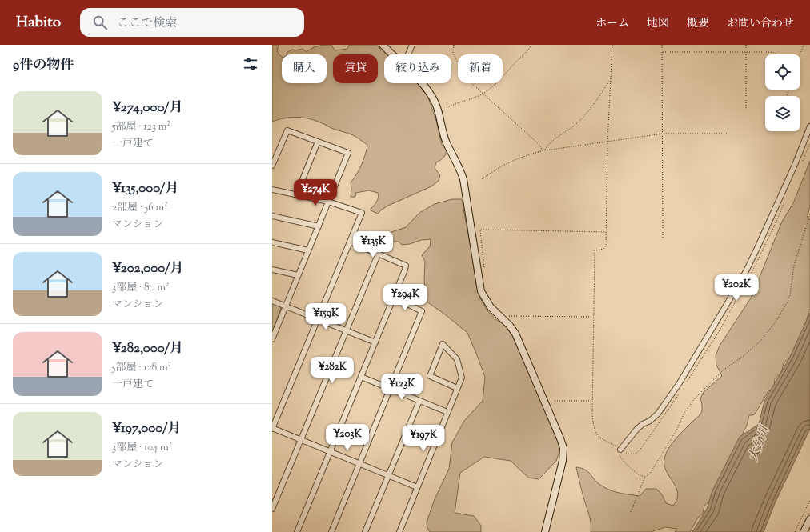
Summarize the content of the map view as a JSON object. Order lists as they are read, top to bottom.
{
  "water": ["大分川"],
  "page": {
    "header": "Habito",
    "search": "ここで検索",
    "nav": [
      "ホーム",
      "地図",
      "概要",
      "お問い合わせ"
    ],
    "heading": "9件の物件",
    "chip": [
      "購入",
      "賃貸",
      "絞り込み",
      "新着"
    ],
    "list": [
      {
        "name": "¥274,000/月",
        "note": "5部屋 · 123 m² · 一戸建て"
      },
      {
        "name": "¥135,000/月",
        "note": "2部屋 · 56 m² · マンション"
      },
      {
        "name": "¥202,000/月",
        "note": "3部屋 · 80 m² · マンション"
      },
      {
        "name": "¥282,000/月",
        "note": "5部屋 · 128 m² · 一戸建て"
      },
      {
        "name": "¥197,000/月",
        "note": "3部屋 · 104 m² · マンション"
      }
    ],
    "price": [
      "¥274K",
      "¥135K",
      "¥202K",
      "¥294K",
      "¥159K",
      "¥282K",
      "¥123K",
      "¥203K",
      "¥197K"
    ]
  }
}
